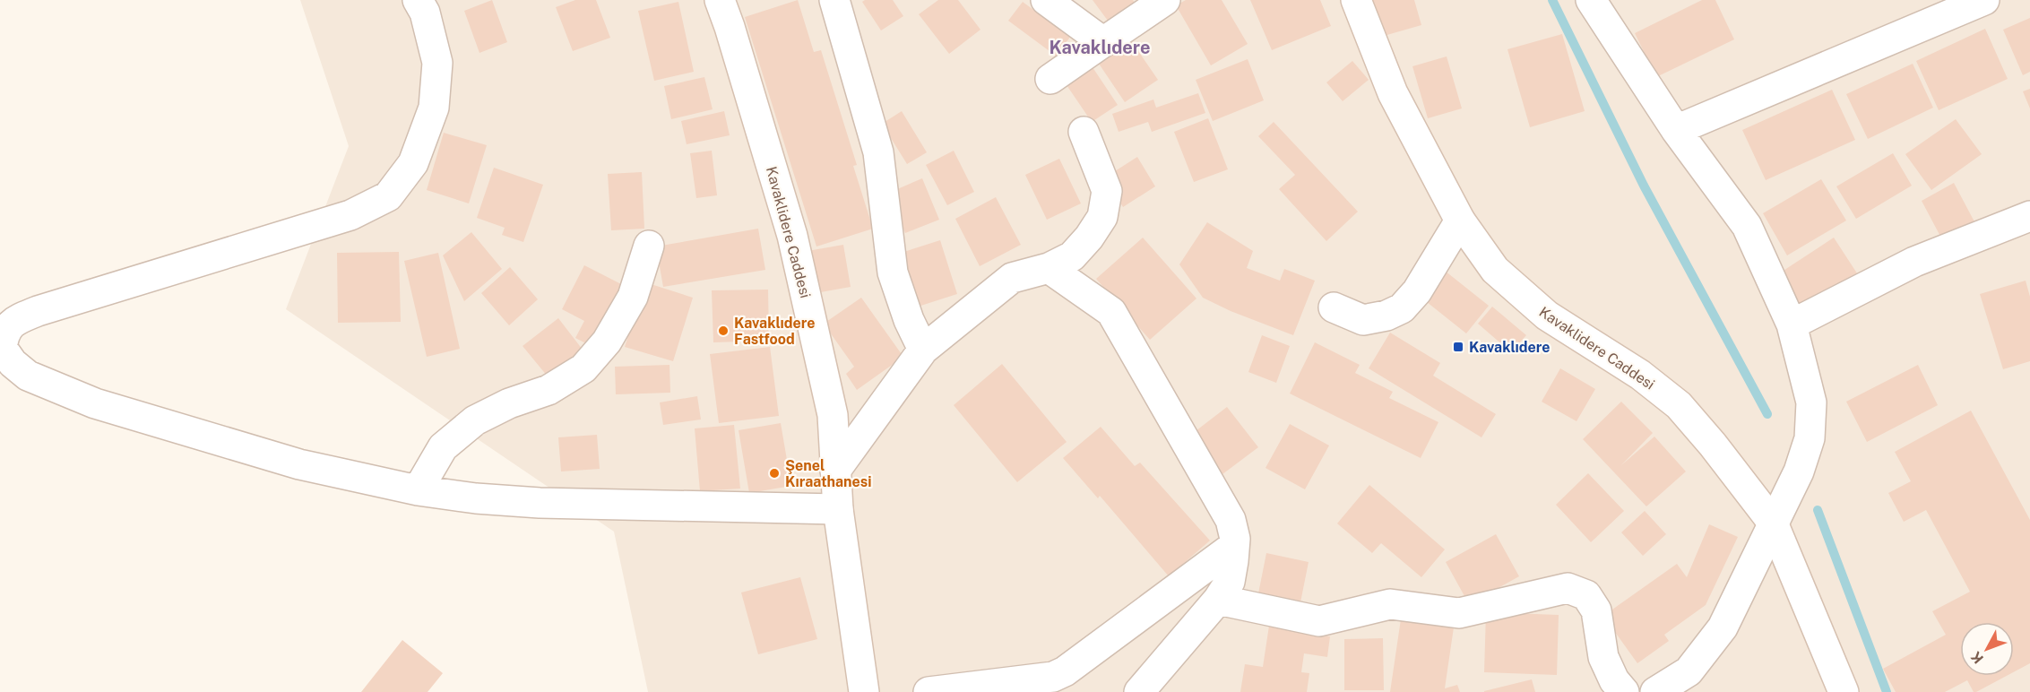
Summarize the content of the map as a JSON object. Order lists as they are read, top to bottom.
{
  "streets": {
    "street": ["Kavaklidere Caddesi"]
  },
  "districts": ["Kavaklıdere"],
  "places": {
    "other": ["Kavaklıdere Fastfood", "Şenel Kıraathanesi"],
    "transit": ["Kavaklıdere"]
  },
  "north": "bottom left"
}
